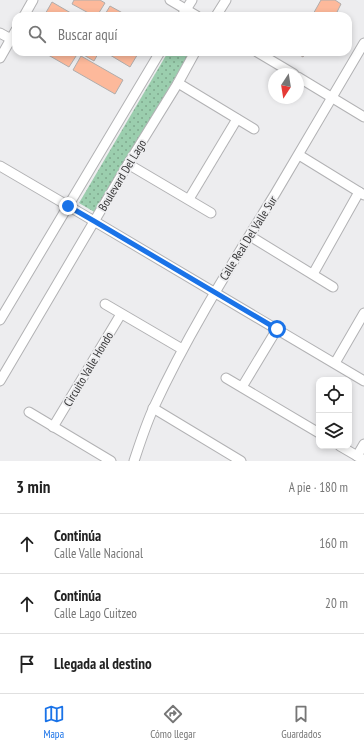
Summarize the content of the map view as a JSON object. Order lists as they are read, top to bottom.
{
  "streets": {
    "street": ["Boulevard Del Lago", "Calle Real Del Valle Sur", "Circuito Valle Hondo"]
  },
  "north": "bottom",
  "page": {
    "search": "Buscar aquí",
    "heading": ["3 min", "A pie · 180 m"],
    "list": [
      ["Continúa", "Calle Valle Nacional", "160 m"],
      ["Continúa", "Calle Lago Cuitzeo", "20 m"],
      "Llegada al destino"
    ],
    "nav": ["Mapa", "Cómo llegar", "Guardados"]
  }
}
